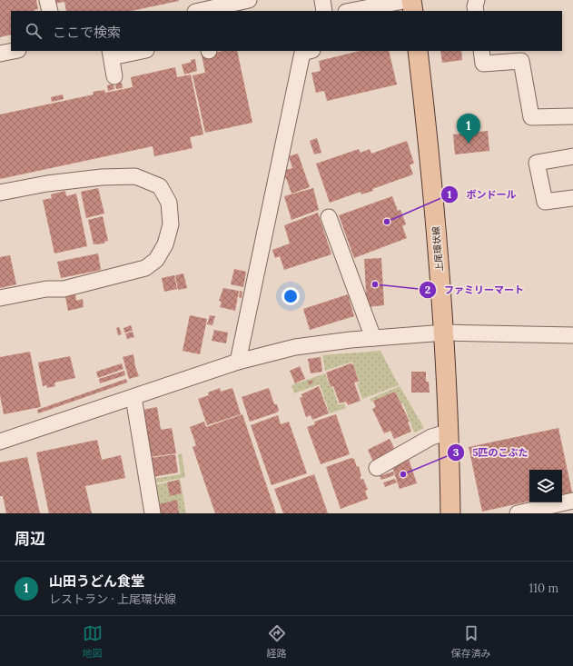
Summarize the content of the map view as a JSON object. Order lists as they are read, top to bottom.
{
  "streets": {
    "main road": ["上尾環状線"]
  },
  "places": ["ボンドール", "ファミリーマート", "5匹のこぶた"],
  "page": {
    "search": "ここで検索",
    "pins": "1",
    "heading": "周辺",
    "list": [
      {
        "mark": "1",
        "name": "山田うどん食堂",
        "note": "レストラン · 上尾環状線",
        "value": "110 m"
      }
    ],
    "nav": ["地図", "経路", "保存済み"]
  }
}
